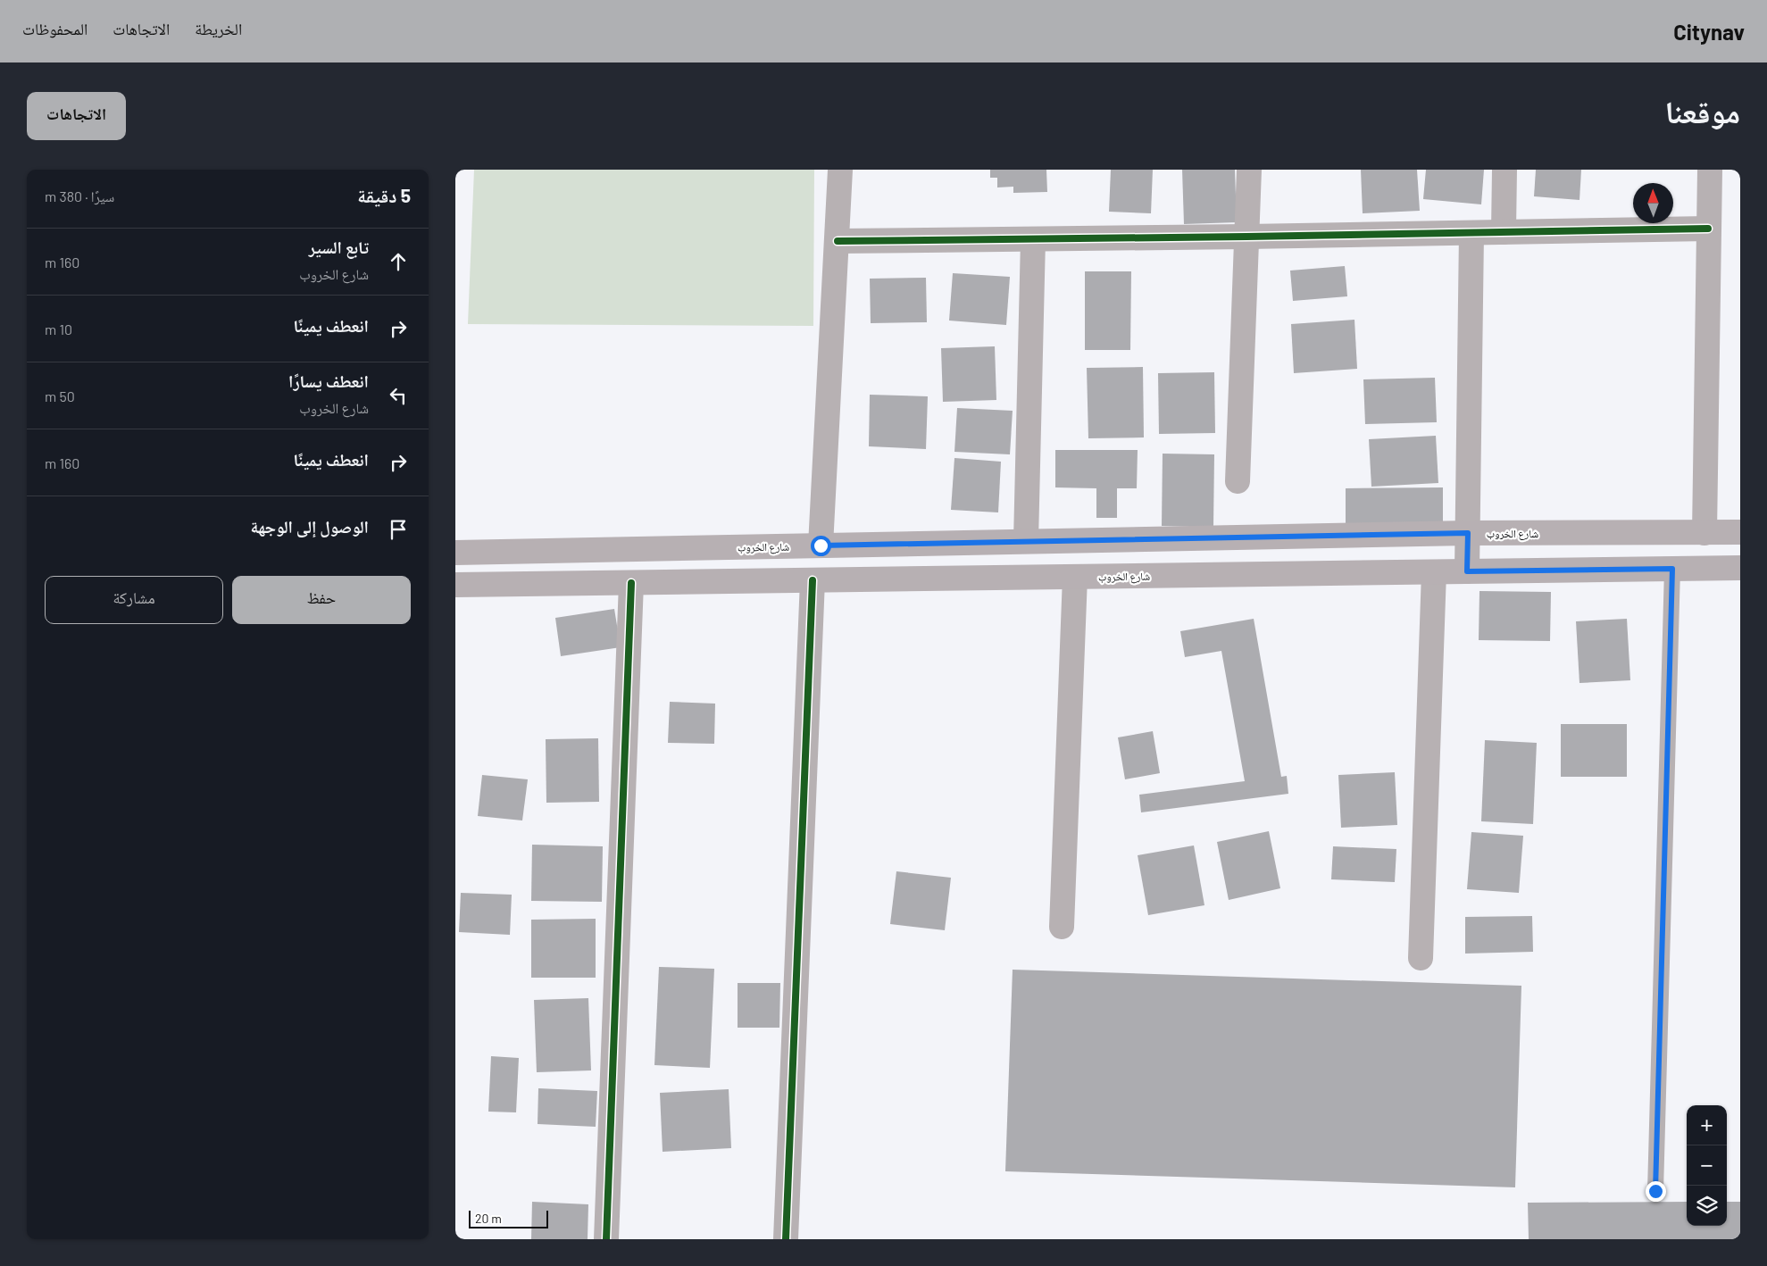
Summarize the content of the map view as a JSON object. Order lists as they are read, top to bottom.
{
  "streets": {
    "main road": ["شارع الخروب"]
  },
  "scale_bar": "20 m",
  "north": "top",
  "page": {
    "header": "Citynav",
    "nav": ["الخريطة", "الاتجاهات", "المحفوظات"],
    "title": "موقعنا",
    "buttons": [
      "الاتجاهات",
      ["حفظ", "مشاركة"]
    ],
    "heading": ["5 دقيقة", "سيرًا · 380 m"],
    "list": [
      ["تابع السير", "شارع الخروب", "160 m"],
      ["انعطف يمينًا", "10 m"],
      ["انعطف يسارًا", "شارع الخروب", "50 m"],
      ["انعطف يمينًا", "160 m"],
      "الوصول إلى الوجهة"
    ],
    "map_buttons": ["+", "−"],
    "scale": "20 m"
  }
}
